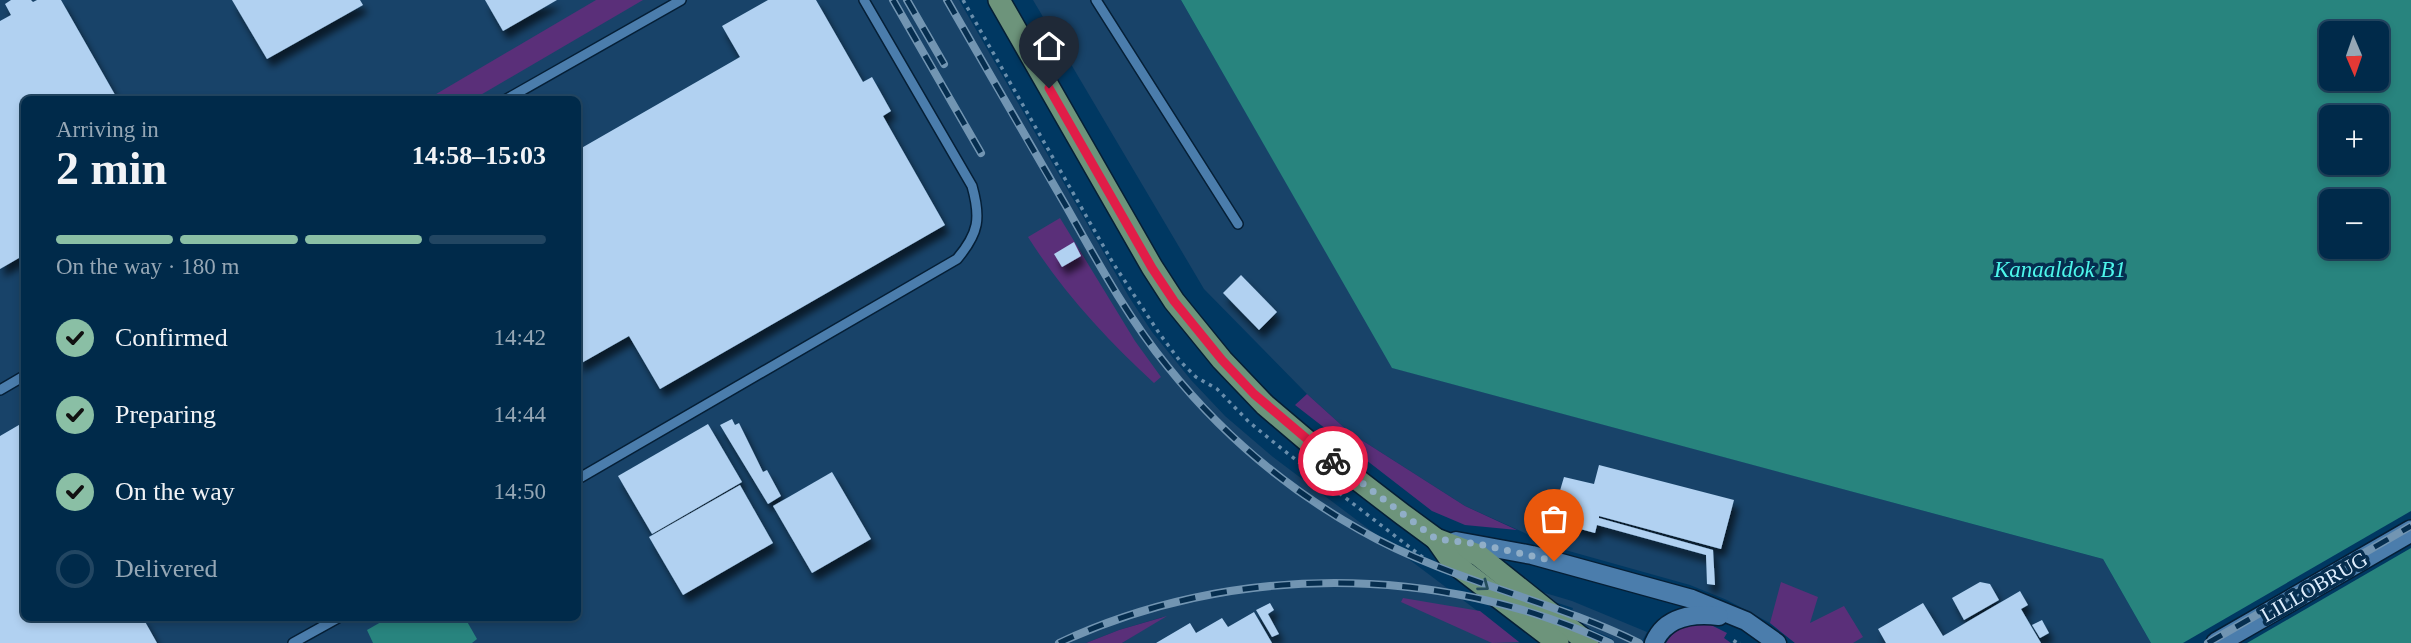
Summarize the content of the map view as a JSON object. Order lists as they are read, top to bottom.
{
  "streets": {
    "street": ["LILLOBRUG"]
  },
  "water": ["Kanaaldok B1"],
  "north": "bottom",
  "page": {
    "map_buttons": ["+", "−"],
    "heading": ["2 min", "Arriving in", "14:58–15:03"],
    "bar": "On the way · 180 m",
    "list": [
      ["Confirmed", "14:42"],
      ["Preparing", "14:44"],
      ["On the way", "14:50"],
      "Delivered"
    ]
  }
}
